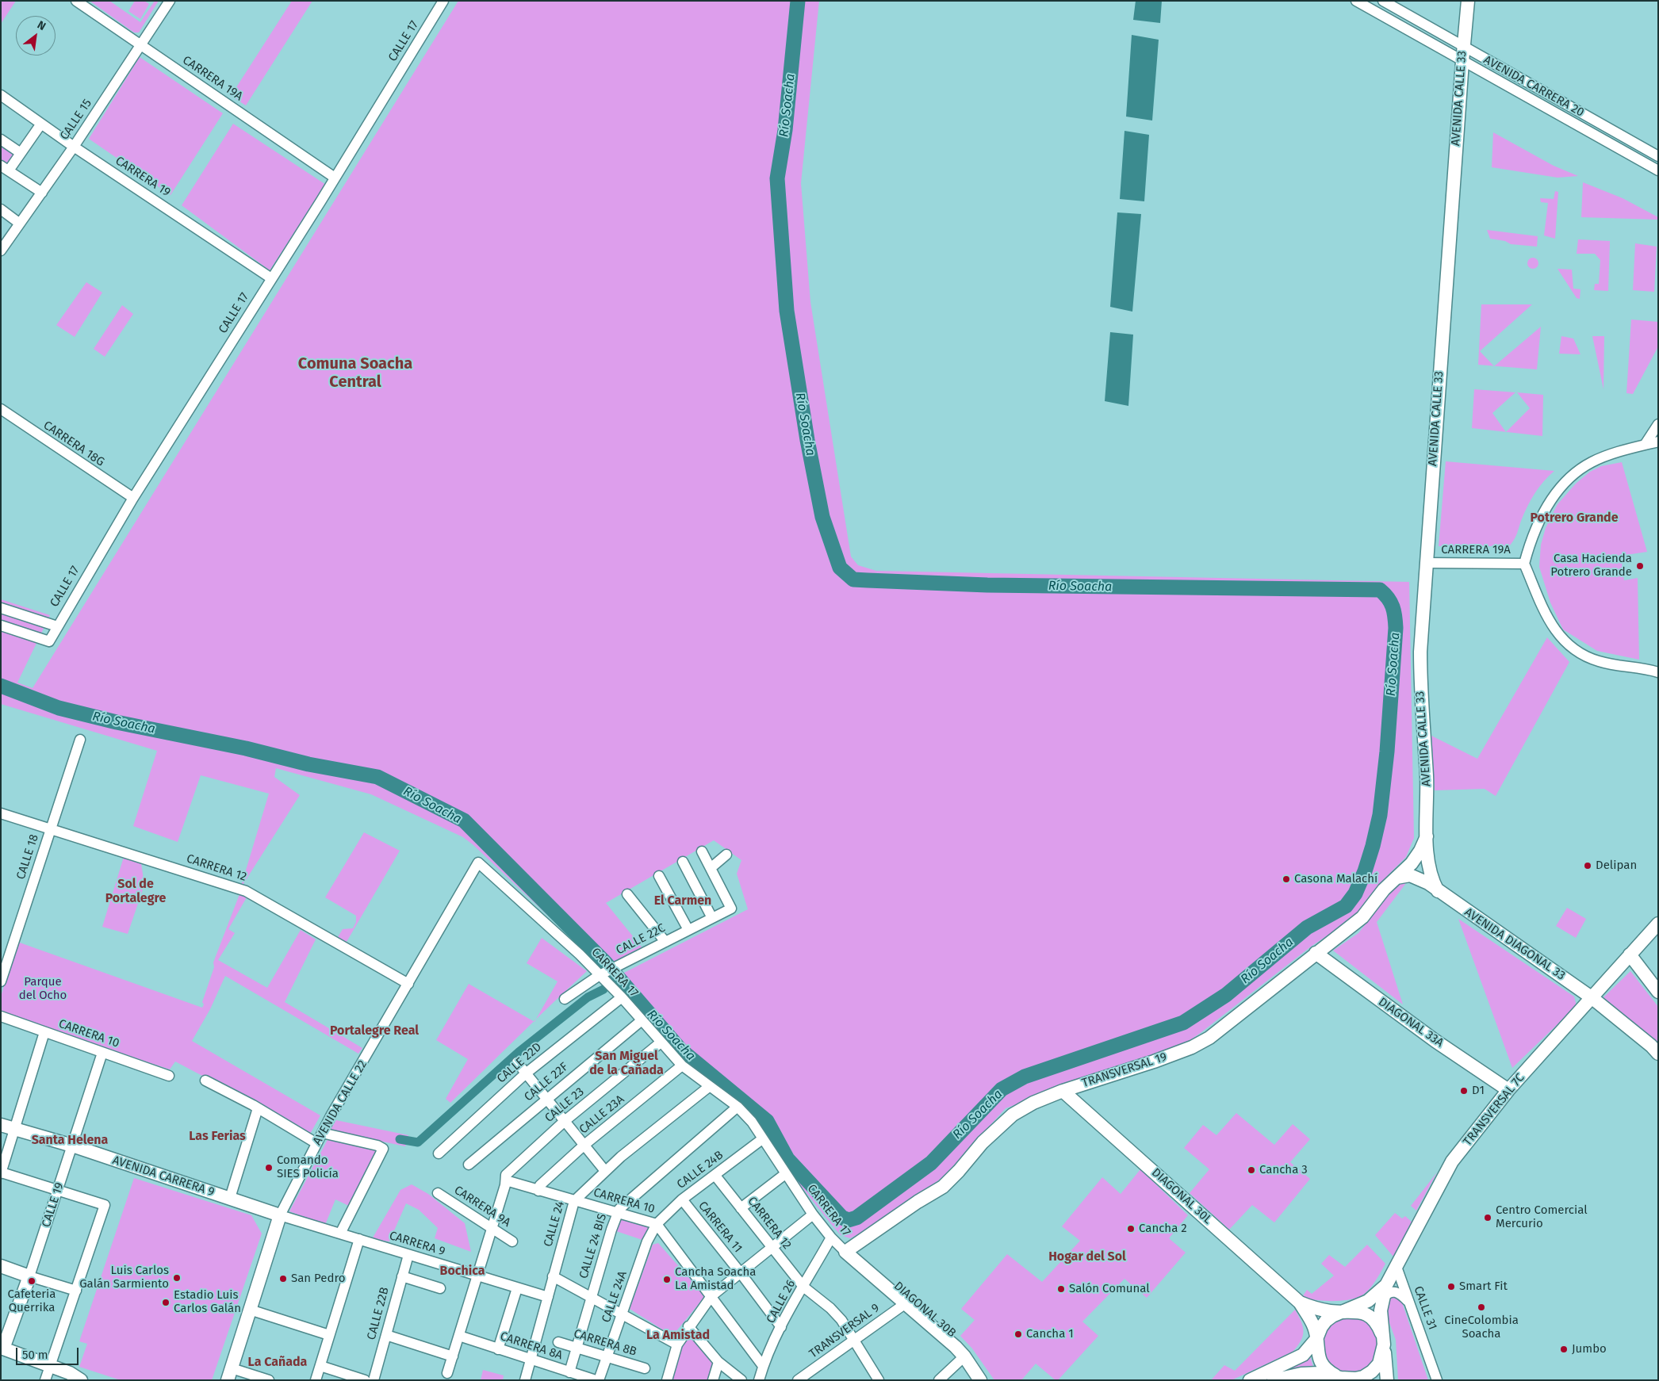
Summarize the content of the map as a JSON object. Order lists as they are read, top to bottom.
{
  "streets": {
    "main road": [
      "AVENIDA CALLE 33",
      "AVENIDA DIAGONAL 33",
      "DIAGONAL 33A",
      "TRANSVERSAL 19",
      "AVENIDA CALLE 22",
      "TRANSVERSAL 7C",
      "AVENIDA CARRERA 9",
      "DIAGONAL 30L",
      "CALLE 19",
      "DIAGONAL 30B"
    ],
    "street": [
      "CALLE 17",
      "CARRERA 19A",
      "AVENIDA CARRERA 20",
      "CALLE 15",
      "CARRERA 19",
      "CARRERA 18G",
      "CALLE 18",
      "CARRERA 12",
      "CALLE 22C",
      "CARRERA 17",
      "CARRERA 10",
      "CALLE 22D",
      "CALLE 22F",
      "CALLE 23",
      "CALLE 23A",
      "CALLE 24B",
      "CARRERA 9A",
      "CALLE 24",
      "CARRERA 11",
      "CARRERA 9",
      "CALLE 24 BIS",
      "CALLE 24A",
      "CALLE 26",
      "CALLE 31",
      "CALLE 22B",
      "TRANSVERSAL 9",
      "CARRERA 8B",
      "CARRERA 8A"
    ]
  },
  "crossings": [
    ["CALLE 17", "CARRERA 19A"],
    ["CALLE 17", "CARRERA 19"],
    ["CALLE 17", "CARRERA 18G"],
    ["CARRERA 19A", "AVENIDA CALLE 33"],
    ["CARRERA 19A", "CALLE 15"],
    ["AVENIDA CARRERA 20", "AVENIDA CALLE 33"],
    ["AVENIDA CALLE 33", "AVENIDA DIAGONAL 33"],
    ["AVENIDA CALLE 33", "TRANSVERSAL 19"],
    ["CALLE 15", "CARRERA 19"],
    ["CALLE 18", "CARRERA 12"],
    ["CARRERA 12", "AVENIDA CALLE 22"],
    ["CARRERA 12", "CALLE 24B"],
    ["CARRERA 12", "CALLE 26"],
    ["CARRERA 12", "TRANSVERSAL 9"],
    ["CALLE 22C", "CARRERA 17"],
    ["AVENIDA DIAGONAL 33", "TRANSVERSAL 19"],
    ["AVENIDA DIAGONAL 33", "TRANSVERSAL 7C"],
    ["CARRERA 17", "CALLE 22D"],
    ["CARRERA 17", "TRANSVERSAL 19"],
    ["CARRERA 17", "CALLE 22F"],
    ["CARRERA 17", "AVENIDA CALLE 22"],
    ["CARRERA 17", "CALLE 23"],
    ["CARRERA 17", "CALLE 23A"],
    ["CARRERA 17", "CALLE 24B"],
    ["CARRERA 17", "CALLE 24"],
    ["CARRERA 17", "CALLE 24 BIS"],
    ["CARRERA 17", "CALLE 26"],
    ["CARRERA 17", "DIAGONAL 30B"],
    ["DIAGONAL 33A", "TRANSVERSAL 19"],
    ["DIAGONAL 33A", "TRANSVERSAL 7C"],
    ["CARRERA 10", "CALLE 23"],
    ["CARRERA 10", "CALLE 23A"],
    ["CARRERA 10", "CALLE 24B"],
    ["CARRERA 10", "CALLE 19"],
    ["CARRERA 10", "CALLE 24"],
    ["CARRERA 10", "CALLE 24 BIS"],
    ["CARRERA 10", "CALLE 24A"],
    ["CARRERA 10", "CALLE 26"],
    ["TRANSVERSAL 19", "DIAGONAL 30L"],
    ["TRANSVERSAL 19", "DIAGONAL 30B"],
    ["AVENIDA CALLE 22", "AVENIDA CARRERA 9"],
    ["AVENIDA CALLE 22", "CARRERA 9"],
    ["TRANSVERSAL 7C", "CALLE 31"],
    ["CALLE 24B", "CARRERA 11"],
    ["CALLE 24B", "CALLE 24A"],
    ["AVENIDA CARRERA 9", "CALLE 19"],
    ["AVENIDA CARRERA 9", "CARRERA 9"],
    ["CALLE 24", "CARRERA 9"],
    ["CALLE 24", "CARRERA 8A"],
    ["CARRERA 11", "CALLE 26"],
    ["CARRERA 9", "CALLE 22B"],
    ["CALLE 24 BIS", "CARRERA 8B"],
    ["CALLE 24 BIS", "CARRERA 8A"],
    ["CALLE 24A", "CARRERA 8B"],
    ["CALLE 24A", "CARRERA 8A"],
    ["DIAGONAL 30B", "TRANSVERSAL 9"]
  ],
  "districts": [
    "Comuna Soacha Central",
    "Potrero Grande",
    "Sol de Portalegre",
    "El Carmen",
    "Portalegre Real",
    "San Miguel de la Cañada",
    "Las Ferias",
    "Santa Helena",
    "Hogar del Sol",
    "Bochica",
    "La Amistad",
    "La Cañada"
  ],
  "water": ["Río Soacha"],
  "parks": ["Parque del Ocho"],
  "places": [
    "Casa Hacienda Potrero Grande",
    "Delipan",
    "Casona Malachí",
    "D1",
    "Comando SIES Policía",
    "Cancha 3",
    "Centro Comercial Mercurio",
    "Cancha 2",
    "Luis Carlos Galán Sarmiento",
    "San Pedro",
    "Cancha Soacha La Amistad",
    "Cafeteria Querrika",
    "Smart Fit",
    "Salón Comunal",
    "Estadio Luis Carlos Galán",
    "CineColombia Soacha",
    "Cancha 1",
    "Jumbo"
  ],
  "scale_bar": "50 m",
  "north": "top right"
}
